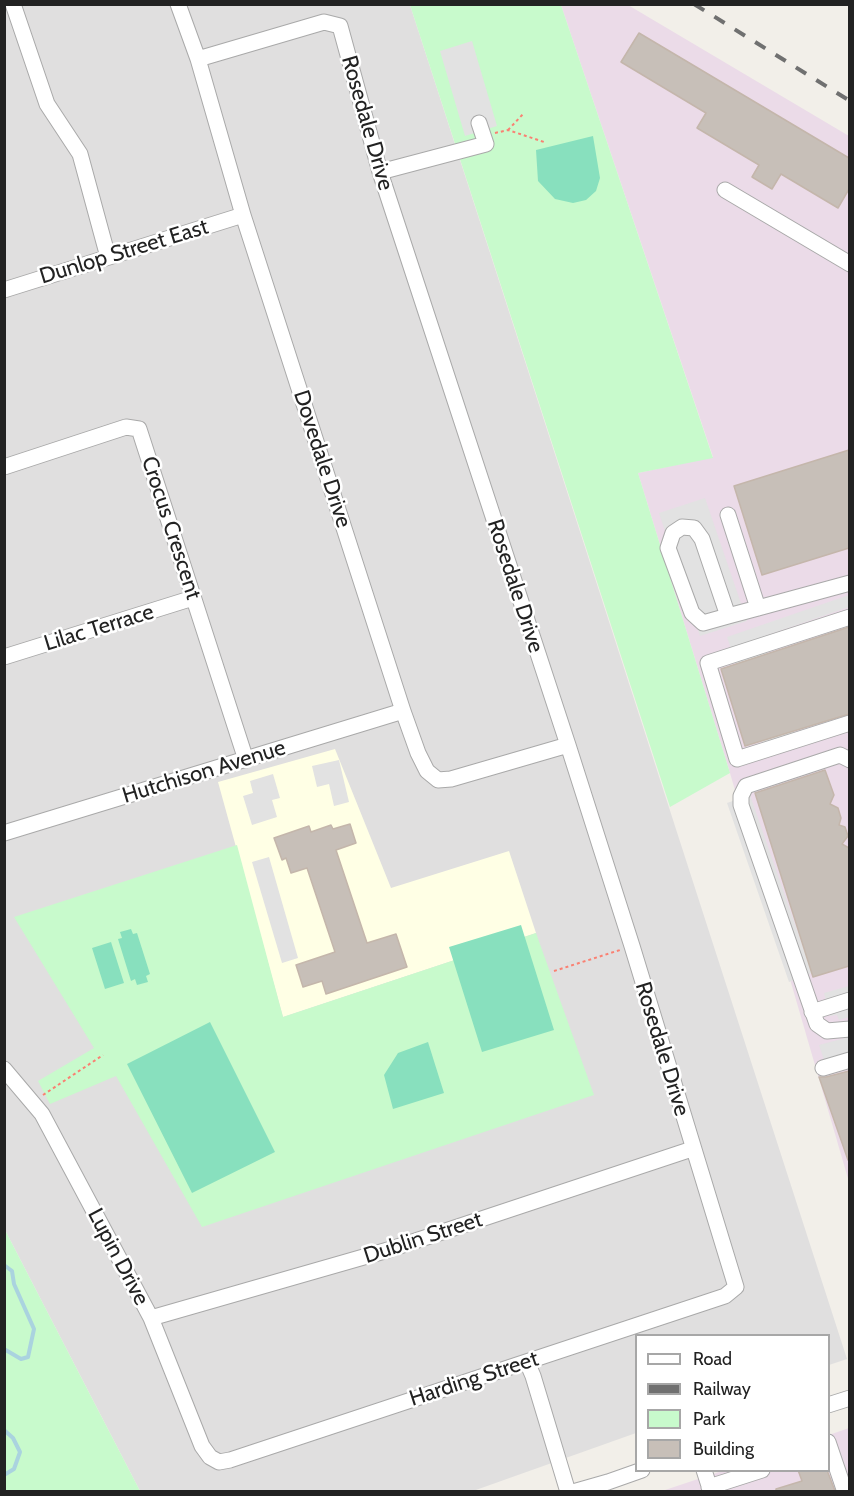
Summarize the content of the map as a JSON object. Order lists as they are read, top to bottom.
{
  "streets": {
    "street": [
      "Rosedale Drive",
      "Dunlop Street East",
      "Dovedale Drive",
      "Crocus Crescent",
      "Lilac Terrace",
      "Hutchison Avenue",
      "Dublin Street",
      "Lupin Drive",
      "Harding Street"
    ]
  },
  "crossings": [
    ["Rosedale Drive", "Dovedale Drive"],
    ["Rosedale Drive", "Dublin Street"],
    ["Rosedale Drive", "Harding Street"],
    ["Dunlop Street East", "Dovedale Drive"],
    ["Dovedale Drive", "Hutchison Avenue"],
    ["Crocus Crescent", "Lilac Terrace"],
    ["Crocus Crescent", "Hutchison Avenue"],
    ["Dublin Street", "Lupin Drive"],
    ["Lupin Drive", "Harding Street"]
  ],
  "legend": [
    "Road",
    "Railway",
    "Park",
    "Building"
  ]
}
